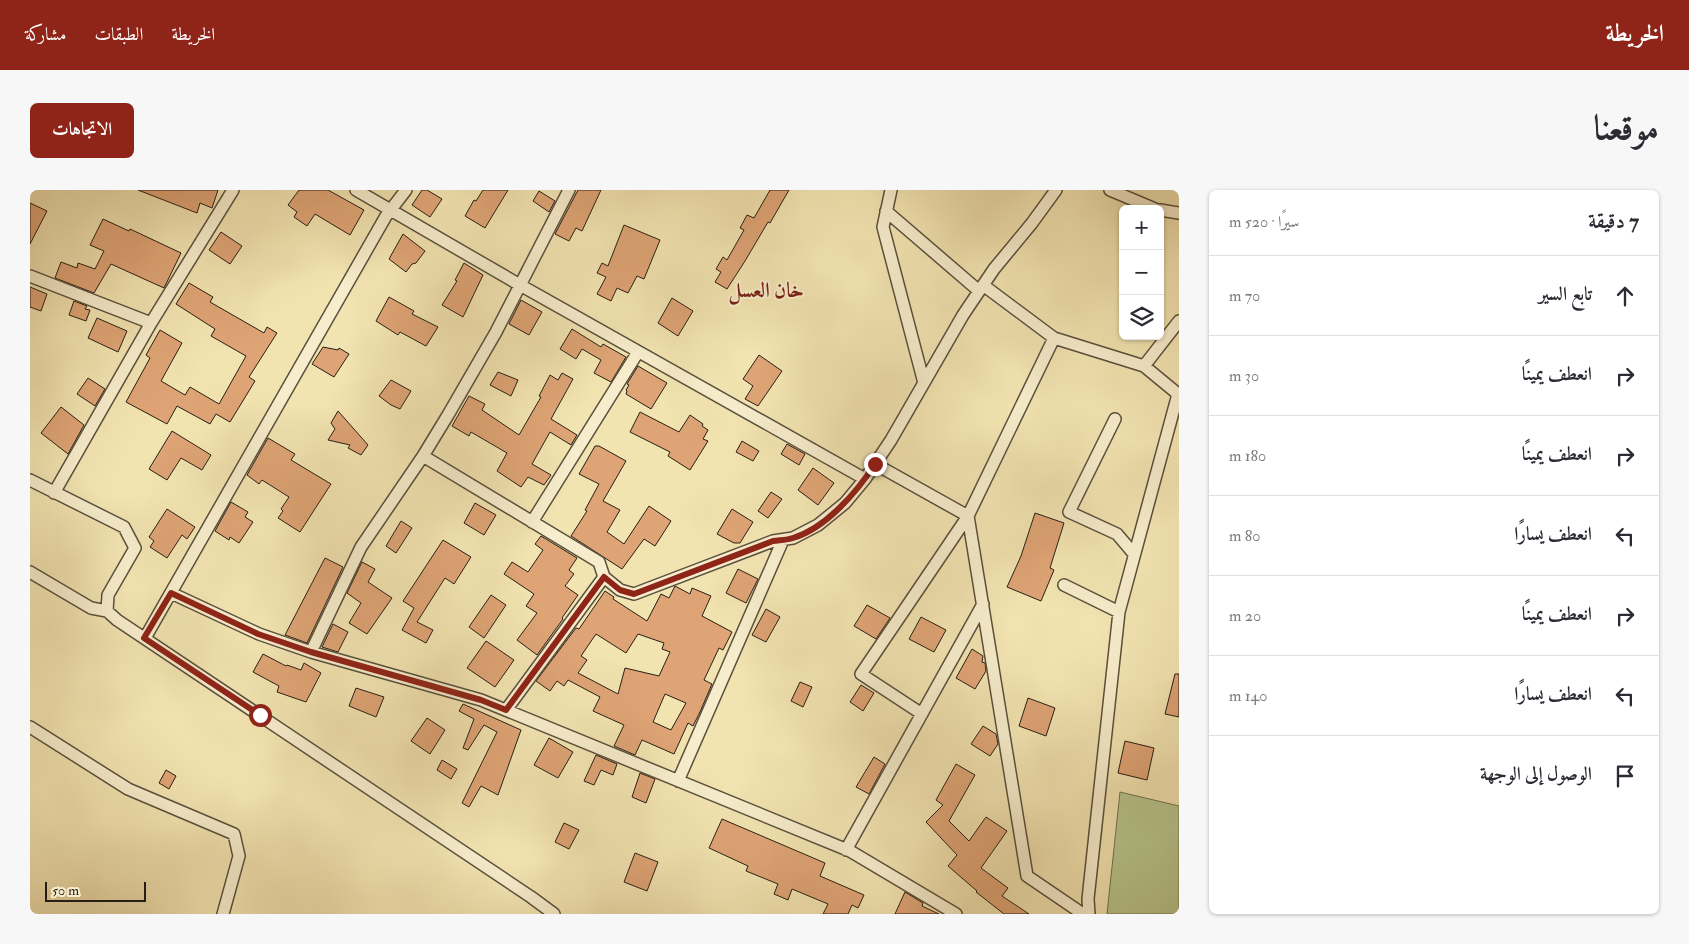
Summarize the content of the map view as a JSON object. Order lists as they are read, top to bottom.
{
  "districts": ["خان العسل"],
  "scale_bar": "50 m",
  "page": {
    "header": "الخريطة",
    "nav": ["الخريطة", "الطبقات", "مشاركة"],
    "title": "موقعنا",
    "buttons": "الاتجاهات",
    "heading": ["7 دقيقة", "سيرًا · 520 m"],
    "map_buttons": ["+", "−"],
    "list": [
      ["تابع السير", "70 m"],
      ["انعطف يمينًا", "30 m"],
      ["انعطف يمينًا", "180 m"],
      ["انعطف يسارًا", "80 m"],
      ["انعطف يمينًا", "20 m"],
      ["انعطف يسارًا", "140 m"],
      "الوصول إلى الوجهة"
    ],
    "scale": "50 m"
  }
}
